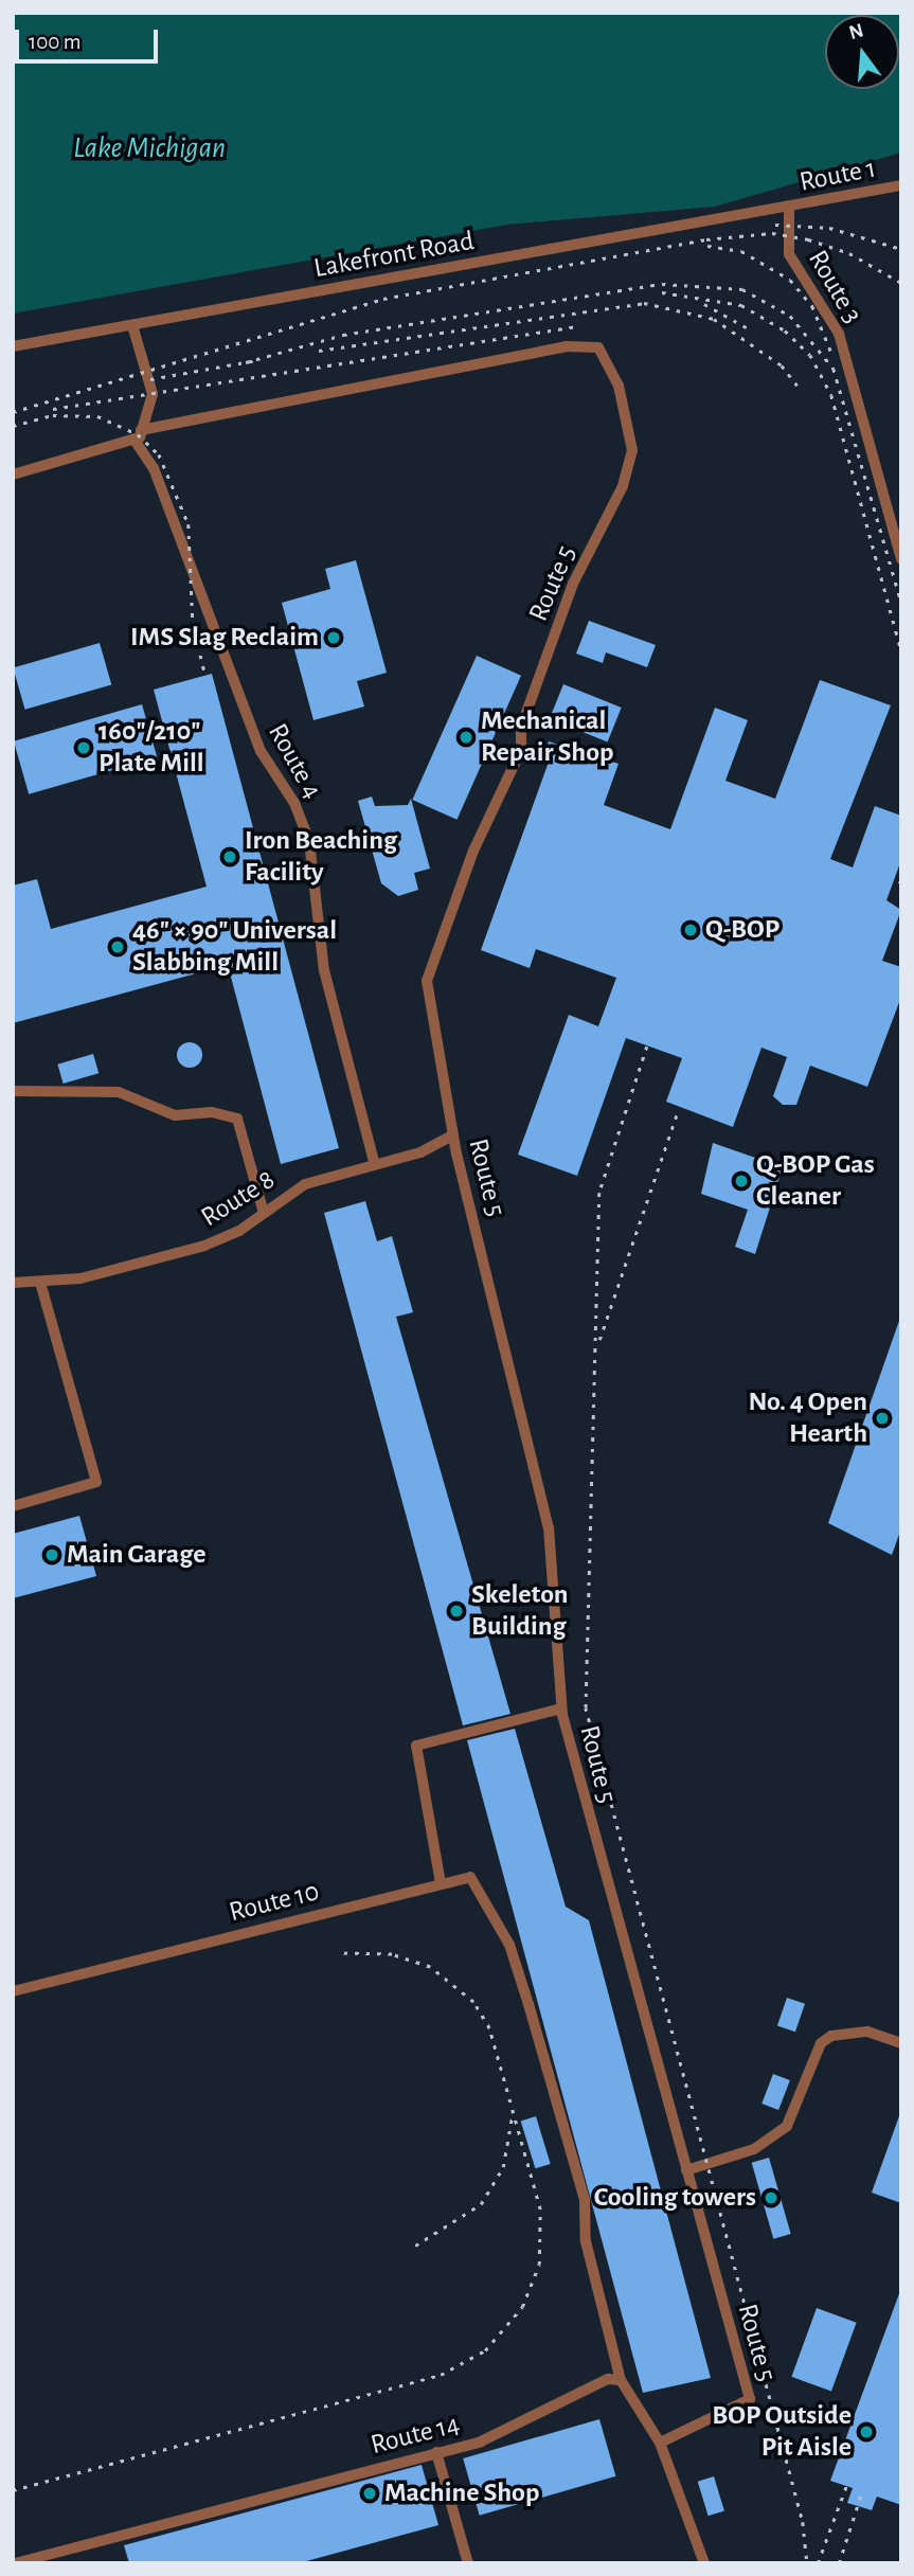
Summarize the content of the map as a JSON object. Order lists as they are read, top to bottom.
{
  "streets": {
    "street": [
      "Route 1",
      "Lakefront Road",
      "Route 3",
      "Route 5",
      "Route 4",
      "Route 8",
      "Route 10",
      "Route 14"
    ]
  },
  "crossings": [
    ["Route 1", "Lakefront Road"],
    ["Route 1", "Route 3"],
    ["Lakefront Road", "Route 3"],
    ["Route 5", "Route 8"],
    ["Route 4", "Route 8"],
    ["Route 10", "Route 14"]
  ],
  "water": ["Lake Michigan"],
  "places": [
    "IMS Slag Reclaim",
    "Mechanical Repair Shop",
    "160\"/210\" Plate Mill",
    "Iron Beaching Facility",
    "Q-BOP",
    "46\" × 90\" Universal Slabbing Mill",
    "Q-BOP Gas Cleaner",
    "No. 4 Open Hearth",
    "Main Garage",
    "Skeleton Building",
    "Cooling towers",
    "BOP Outside Pit Aisle",
    "Machine Shop"
  ],
  "scale_bar": "100 m",
  "north": "top"
}
